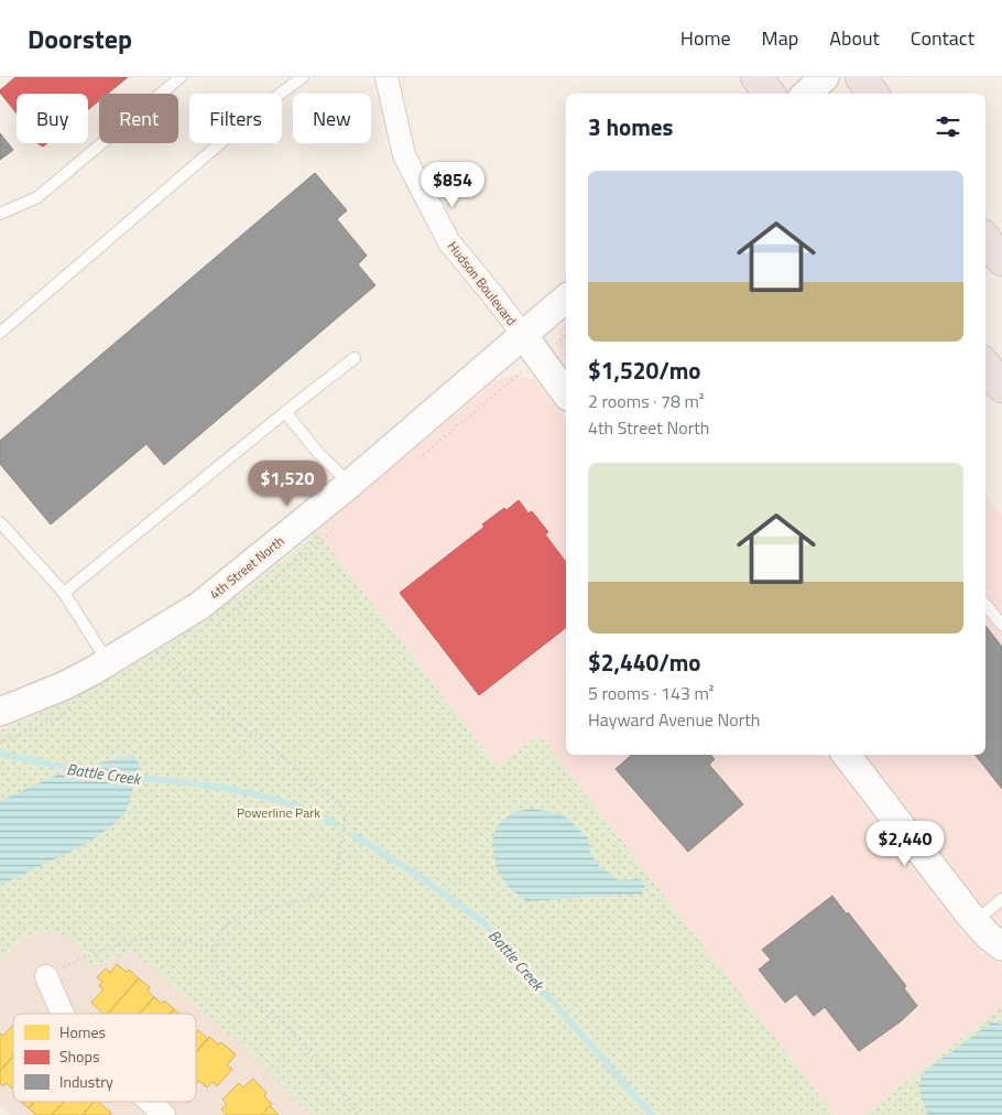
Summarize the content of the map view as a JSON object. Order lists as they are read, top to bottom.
{
  "streets": {
    "street": ["Hudson Boulevard", "4th Street North"]
  },
  "crossings": [
    ["Hudson Boulevard", "4th Street North"]
  ],
  "water": ["Battle Creek"],
  "parks": ["Powerline Park"],
  "legend": ["Homes", "Shops", "Industry"],
  "page": {
    "header": "Doorstep",
    "nav": [
      "Home",
      "Map",
      "About",
      "Contact"
    ],
    "chip": [
      "Buy",
      "Rent",
      "Filters",
      "New"
    ],
    "heading": "3 homes",
    "list": [
      {
        "name": "$1,520/mo",
        "note": "2 rooms · 78 m² · 4th Street North"
      },
      {
        "name": "$2,440/mo",
        "note": "5 rooms · 143 m² · Hayward Avenue North"
      }
    ],
    "price": ["$854", "$1,520", "$2,440"]
  }
}
